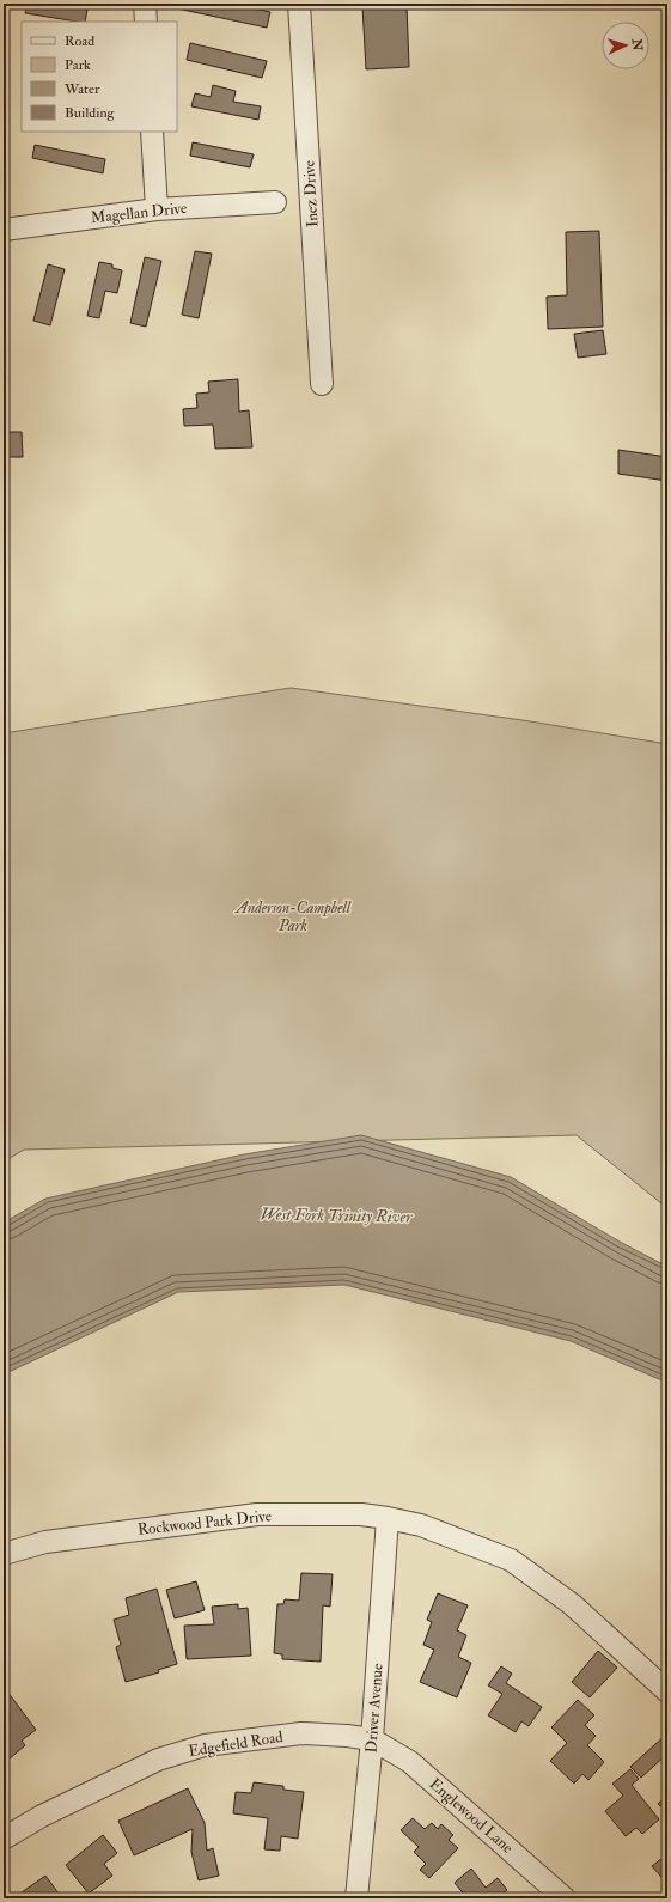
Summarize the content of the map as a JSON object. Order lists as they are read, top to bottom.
{
  "streets": {
    "street": [
      "Inez Drive",
      "Magellan Drive",
      "Rockwood Park Drive",
      "Driver Avenue",
      "Edgefield Road",
      "Englewood Lane"
    ]
  },
  "crossings": [
    ["Rockwood Park Drive", "Driver Avenue"],
    ["Driver Avenue", "Edgefield Road"],
    ["Driver Avenue", "Englewood Lane"],
    ["Edgefield Road", "Englewood Lane"]
  ],
  "water": ["West Fork Trinity River"],
  "parks": ["Anderson-Campbell Park"],
  "legend": [
    "Road",
    "Park",
    "Water",
    "Building"
  ],
  "north": "right"
}
